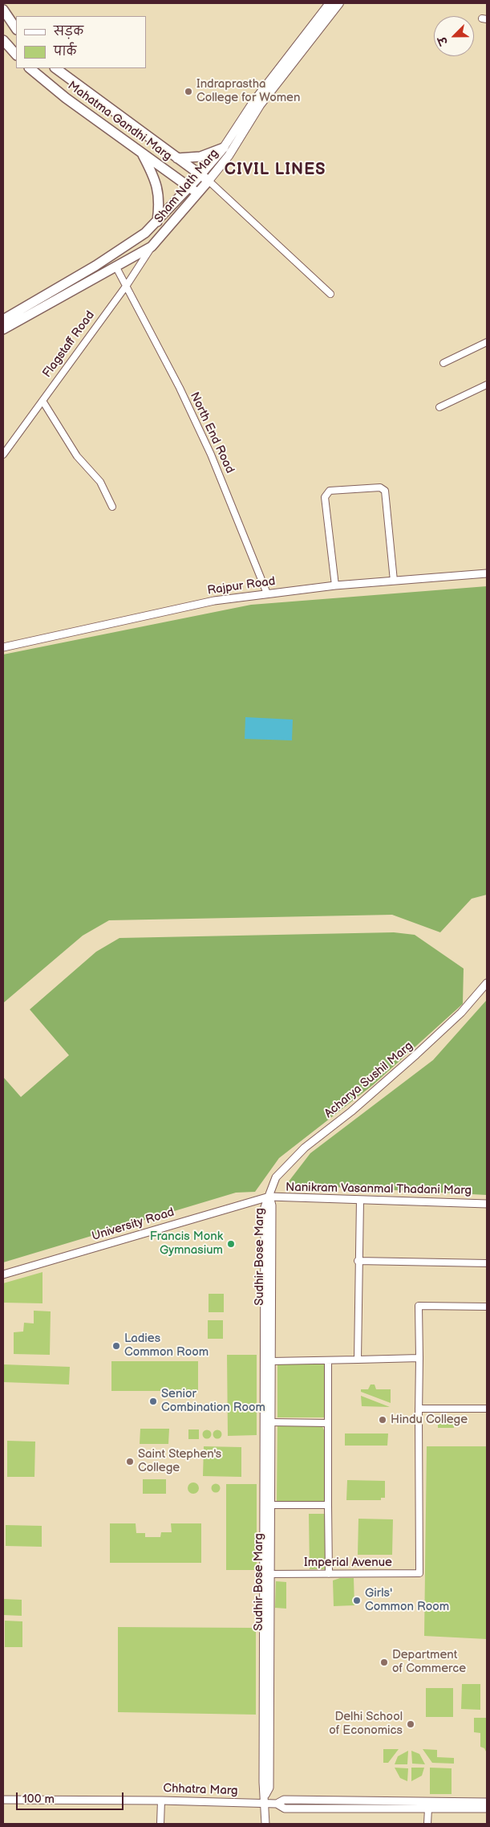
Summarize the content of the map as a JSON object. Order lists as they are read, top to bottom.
{
  "streets": {
    "main road": ["Mahatma Gandhi Marg", "Sham Nath Marg"],
    "street": [
      "Flagstaff Road",
      "North End Road",
      "Rajpur Road",
      "Acharya Sushil Marg",
      "Nanikram Vasanmal Thadani Marg",
      "University Road",
      "Sudhir Bose Marg",
      "Imperial Avenue",
      "Chhatra Marg"
    ]
  },
  "crossings": [
    ["Mahatma Gandhi Marg", "Sham Nath Marg"],
    ["Sham Nath Marg", "Flagstaff Road"],
    ["Sham Nath Marg", "North End Road"],
    ["Flagstaff Road", "North End Road"],
    ["North End Road", "Rajpur Road"],
    ["Acharya Sushil Marg", "Nanikram Vasanmal Thadani Marg"],
    ["Acharya Sushil Marg", "University Road"],
    ["Acharya Sushil Marg", "Sudhir Bose Marg"],
    ["Nanikram Vasanmal Thadani Marg", "University Road"],
    ["Nanikram Vasanmal Thadani Marg", "Sudhir Bose Marg"],
    ["University Road", "Sudhir Bose Marg"],
    ["Sudhir Bose Marg", "Imperial Avenue"],
    ["Sudhir Bose Marg", "Chhatra Marg"]
  ],
  "districts": ["CIVIL LINES"],
  "places": [
    "Indraprastha College for Women",
    "Francis Monk Gymnasium",
    "Ladies Common Room",
    "Senior Combination Room",
    "Hindu College",
    "Saint Stephen's College",
    "Girls' Common Room",
    "Department of Commerce",
    "Delhi School of Economics"
  ],
  "legend": ["सड़क", "पार्क"],
  "scale_bar": "100 m",
  "north": "bottom left"
}
